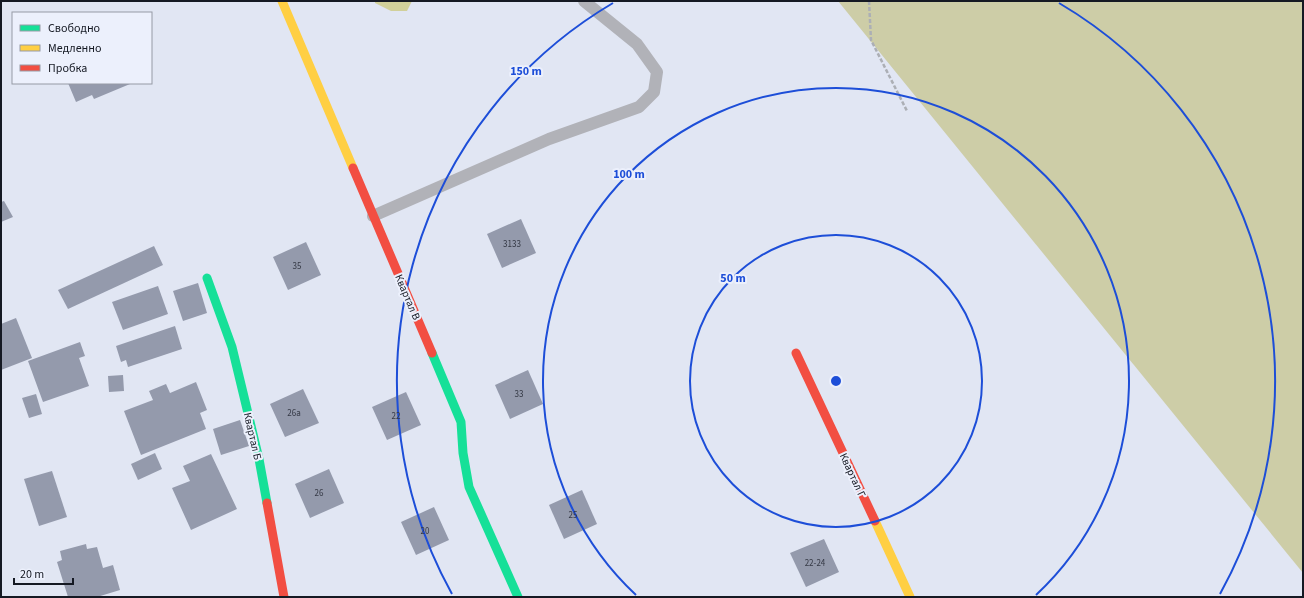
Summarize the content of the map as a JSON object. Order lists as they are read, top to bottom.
{
  "streets": {
    "street": ["Квартал В", "Квартал Б", "Квартал Г"]
  },
  "house_numbers": [
    "3133",
    "35",
    "33",
    "26а",
    "22",
    "26",
    "25",
    "20",
    "22-24"
  ],
  "legend": ["Свободно", "Медленно", "Пробка"],
  "scale_bar": "20 m",
  "rings": ["150 m", "100 m", "50 m"]
}
